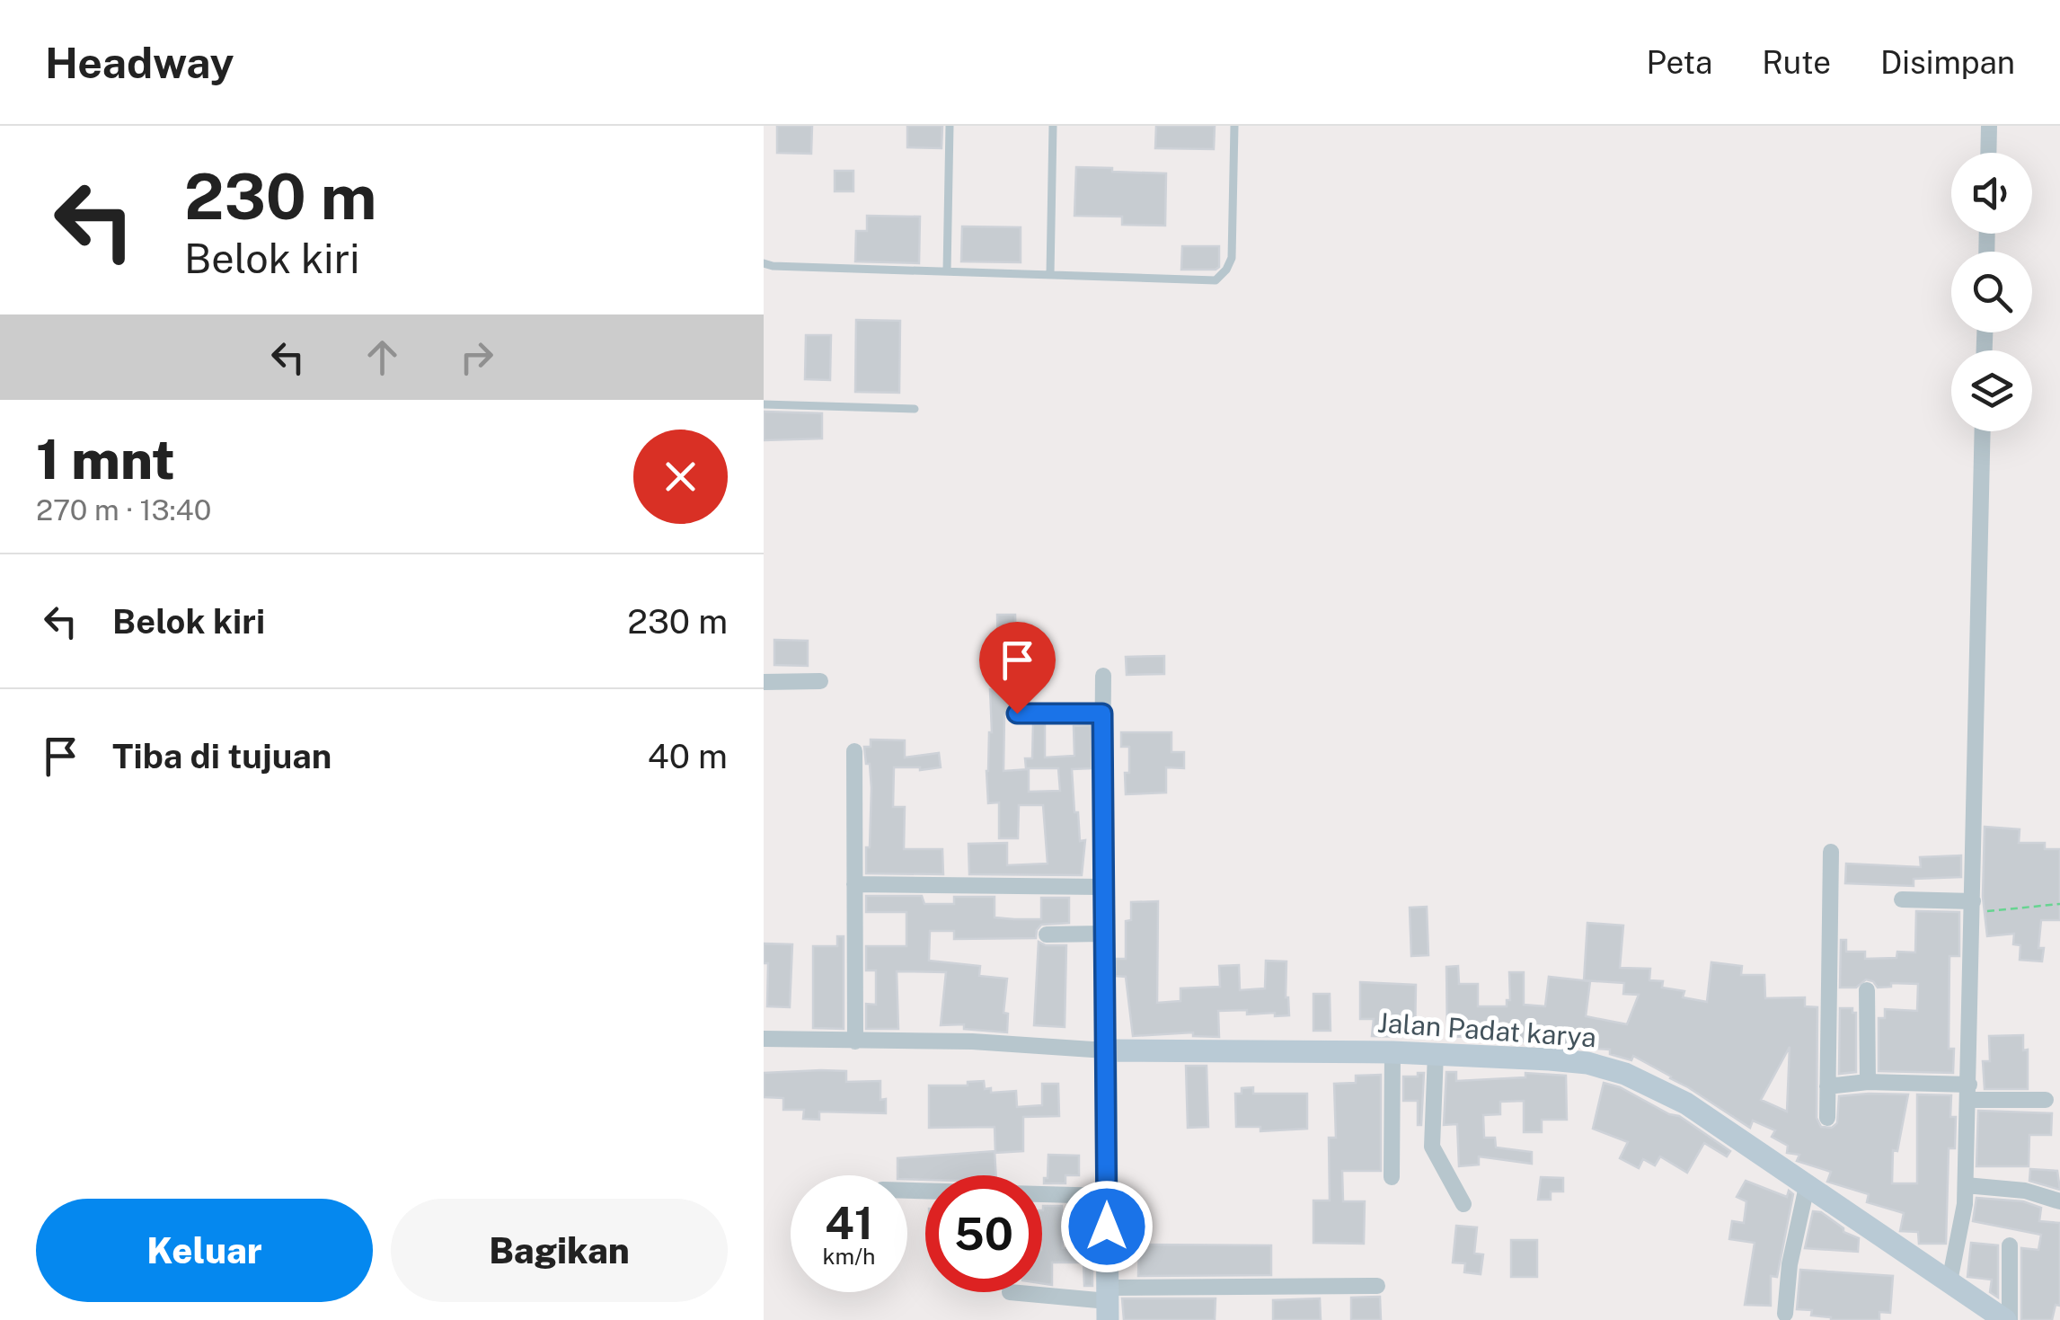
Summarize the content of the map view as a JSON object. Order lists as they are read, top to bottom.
{
  "streets": {
    "main road": ["Jalan Padat karya"]
  },
  "page": {
    "header": "Headway",
    "nav": ["Peta", "Rute", "Disimpan"],
    "turn": ["230 m", "Belok kiri"],
    "heading": ["1 mnt", "270 m · 13:40"],
    "list": [
      {
        "name": "Belok kiri",
        "value": "230 m"
      },
      {
        "name": "Tiba di tujuan",
        "value": "40 m"
      }
    ],
    "speed": "41 km/h",
    "limit": "50",
    "buttons": ["Keluar", "Bagikan"]
  }
}
